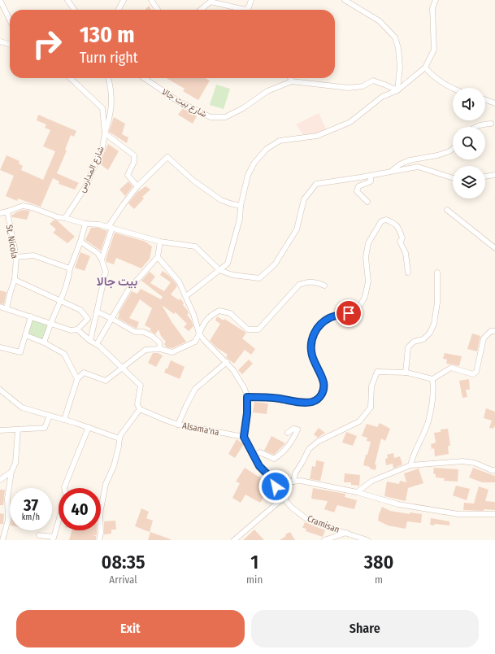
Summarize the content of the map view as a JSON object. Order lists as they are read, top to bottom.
{
  "streets": {
    "street": [
      "شارع بيت جالا",
      "شارع المدارس",
      "St. Nicola",
      "Alsama'na",
      "Cramisan"
    ]
  },
  "districts": ["بيت جالا"],
  "page": {
    "turn": ["130 m", "Turn right"],
    "speed": "37 km/h",
    "limit": "40",
    "eta": [
      "08:35",
      "Arrival",
      "1",
      "min",
      "380",
      "m"
    ],
    "buttons": ["Exit", "Share"]
  }
}
